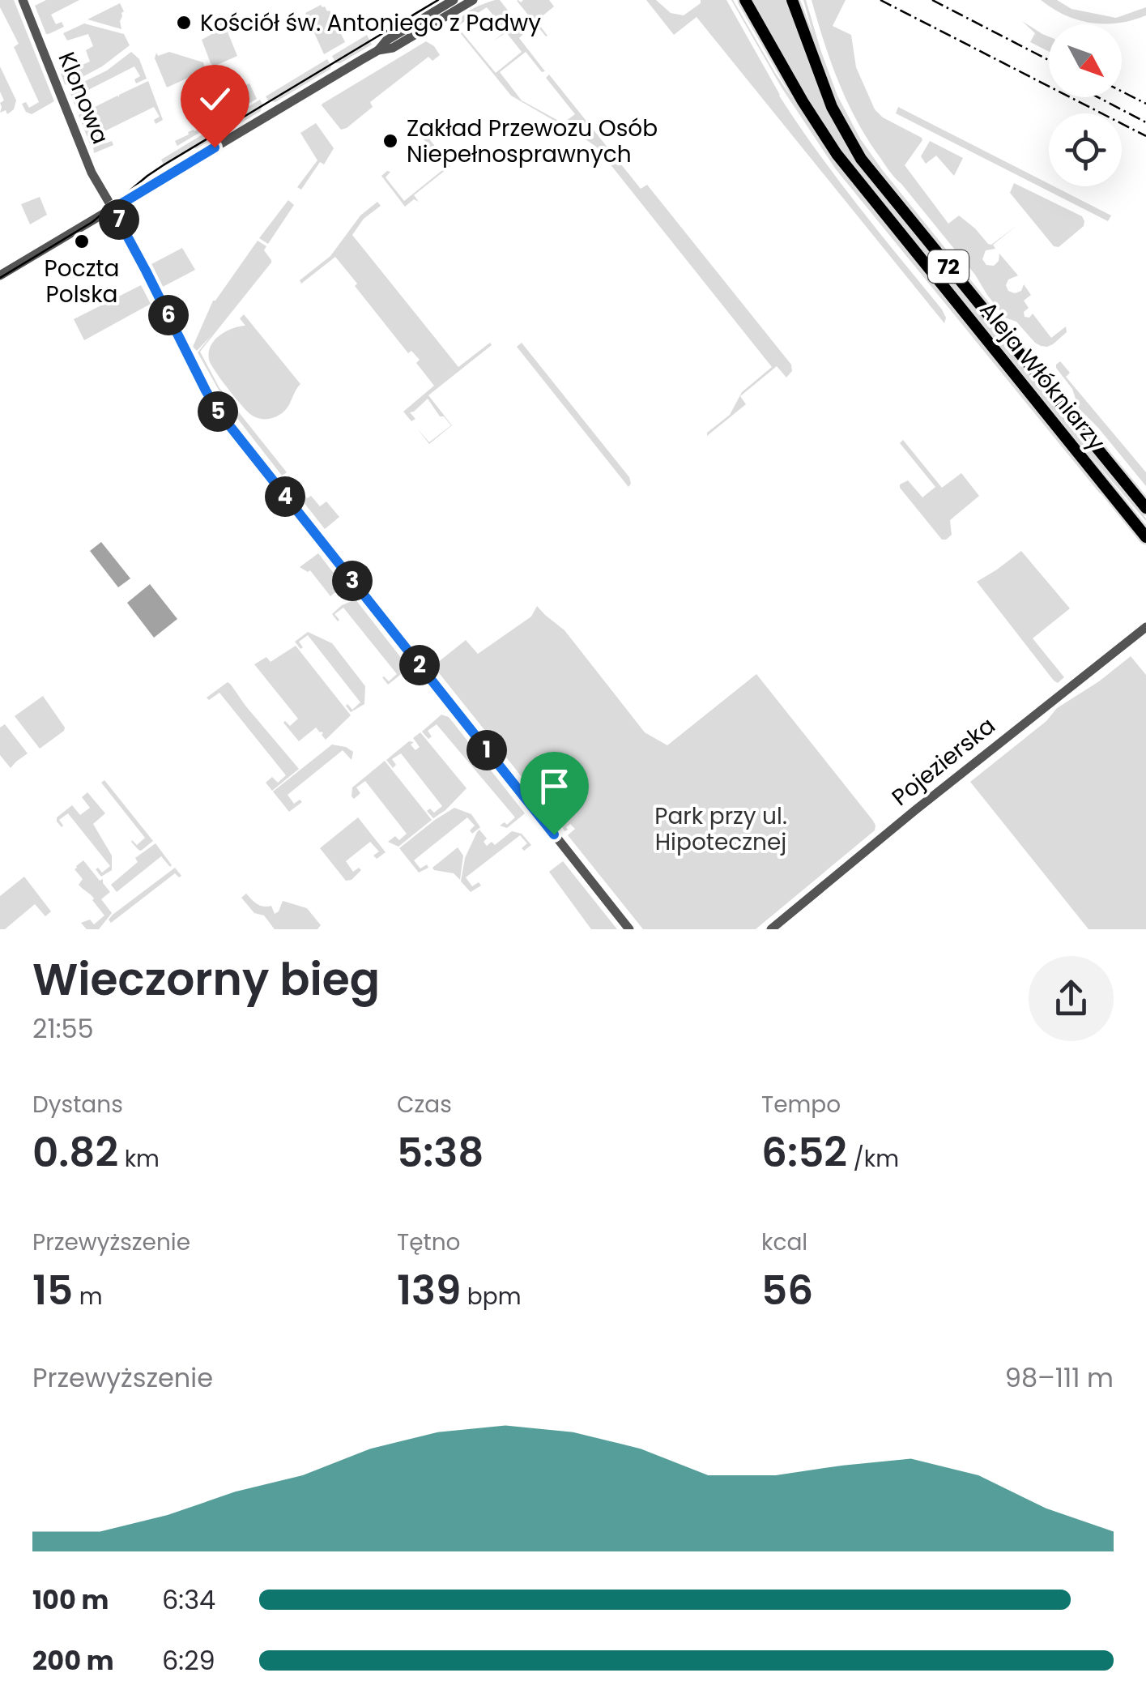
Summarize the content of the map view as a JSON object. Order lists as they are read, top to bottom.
{
  "streets": {
    "main road": ["72", "Aleja Włókniarzy"],
    "street": ["Klonowa", "Pojezierska"]
  },
  "parks": ["Park przy ul. Hipotecznej"],
  "places": ["Kościół św. Antoniego z Padwy", "Zakład Przewozu Osób Niepełnosprawnych", "Poczta Polska"],
  "north": "bottom right",
  "page": {
    "pins": [
      "7",
      "6",
      "5",
      "4",
      "3",
      "2",
      "1"
    ],
    "heading": ["Wieczorny bieg", "21:55"],
    "stats": [
      ["Dystans", "0.82 km"],
      ["Czas", "5:38"],
      ["Tempo", "6:52 /km"],
      ["Przewyższenie", "15 m"],
      ["Tętno", "139 bpm"],
      ["kcal", "56"]
    ],
    "chart": ["Przewyższenie", "98–111 m"],
    "list": [
      {
        "name": "100 m",
        "note": "6:34"
      },
      {
        "name": "200 m",
        "note": "6:29"
      }
    ]
  }
}
